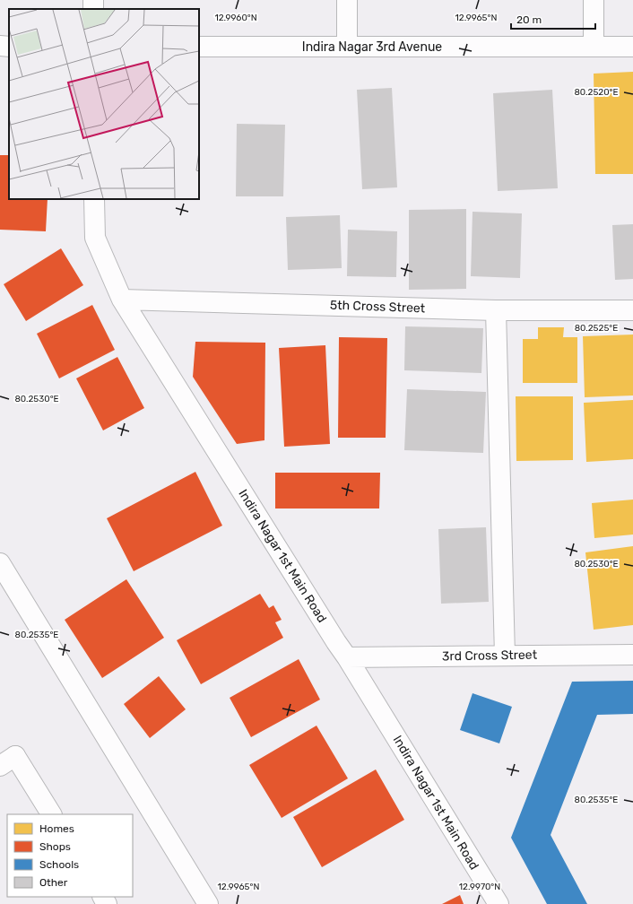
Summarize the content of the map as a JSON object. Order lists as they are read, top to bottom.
{
  "streets": {
    "street": [
      "Indira Nagar 3rd Avenue",
      "5th Cross Street",
      "Indira Nagar 1st Main Road",
      "3rd Cross Street"
    ]
  },
  "crossings": [
    ["5th Cross Street", "Indira Nagar 1st Main Road"],
    ["Indira Nagar 1st Main Road", "3rd Cross Street"]
  ],
  "legend": [
    "Homes",
    "Shops",
    "Schools",
    "Other"
  ],
  "scale_bar": "20 m",
  "coordinates": [
    "12.9960°N",
    "12.9965°N",
    "80.2520°E",
    "80.2525°E",
    "80.2530°E",
    "80.2535°E",
    "12.9970°N"
  ]
}
